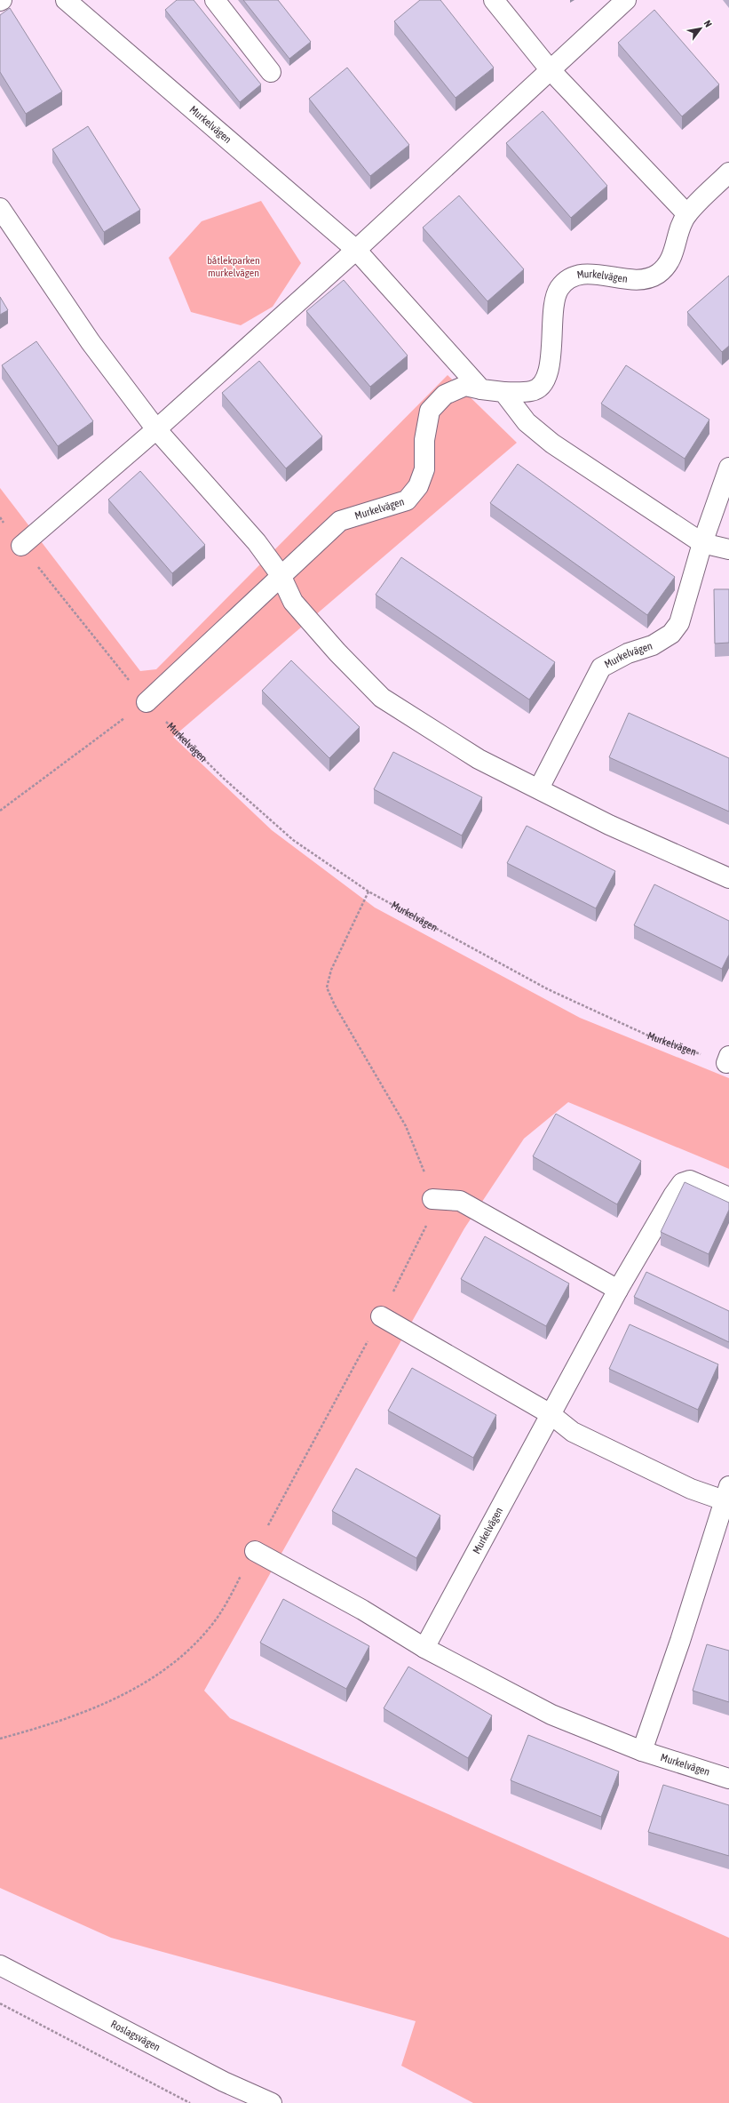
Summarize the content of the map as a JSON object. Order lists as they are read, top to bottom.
{
  "streets": {
    "street": ["Murkelvägen", "Roslagsvägen"]
  },
  "parks": ["båtlekparken murkelvägen"],
  "north": "top right"
}
